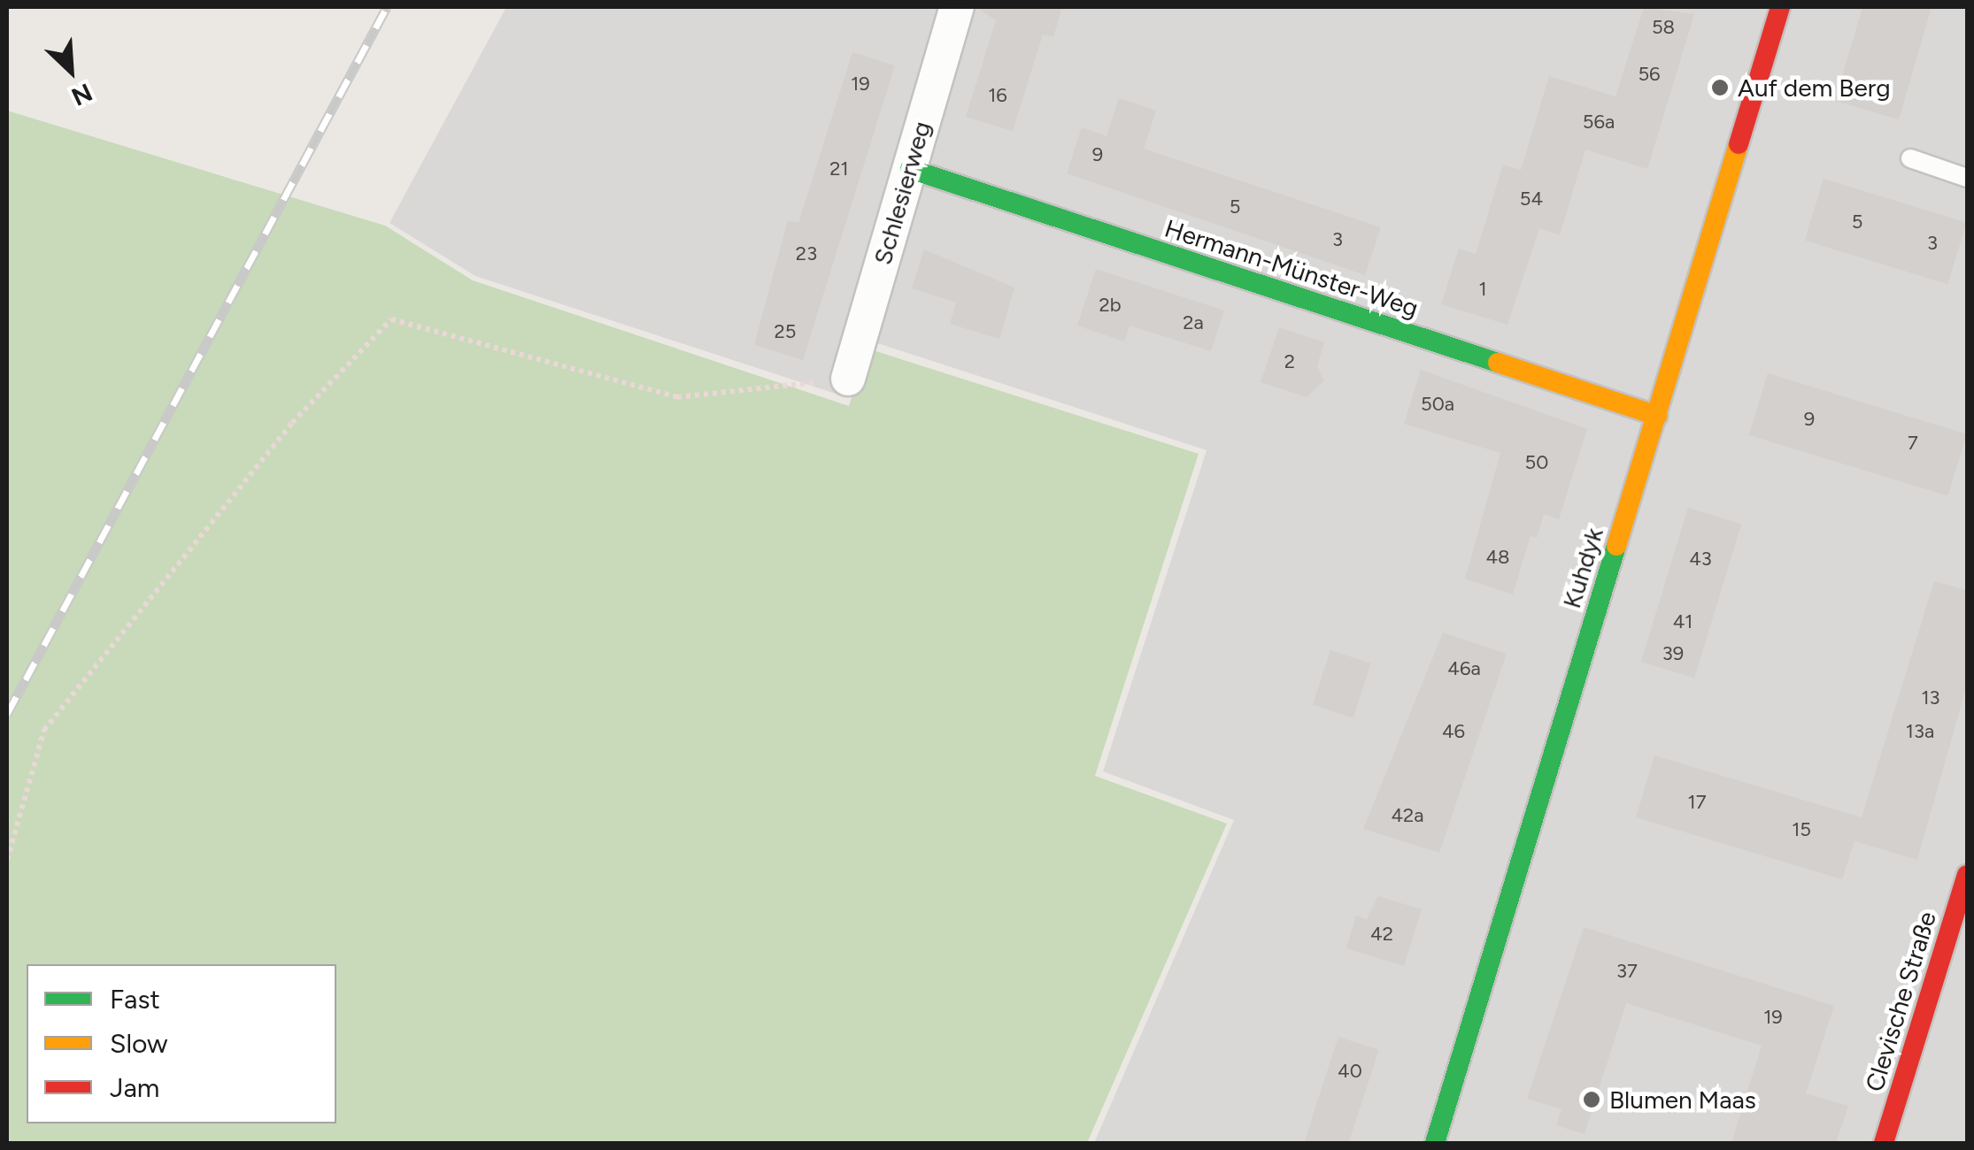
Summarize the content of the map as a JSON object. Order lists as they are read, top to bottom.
{
  "streets": {
    "main road": ["Hermann-Münster-Weg", "Kuhdyk", "Clevische Straße"],
    "street": ["Schlesierweg"]
  },
  "crossings": [
    ["Schlesierweg", "Hermann-Münster-Weg"],
    ["Hermann-Münster-Weg", "Kuhdyk"]
  ],
  "places": ["Auf dem Berg", "Blumen Maas"],
  "house_numbers": [
    "58",
    "56",
    "19",
    "16",
    "56a",
    "9",
    "21",
    "54",
    "5",
    "5",
    "3",
    "3",
    "23",
    "1",
    "2b",
    "2a",
    "25",
    "2",
    "50a",
    "9",
    "7",
    "50",
    "48",
    "43",
    "41",
    "39",
    "46a",
    "13",
    "46",
    "13a",
    "17",
    "42a",
    "15",
    "42",
    "37",
    "19",
    "40"
  ],
  "legend": ["Fast", "Slow", "Jam"],
  "north": "bottom right"
}
